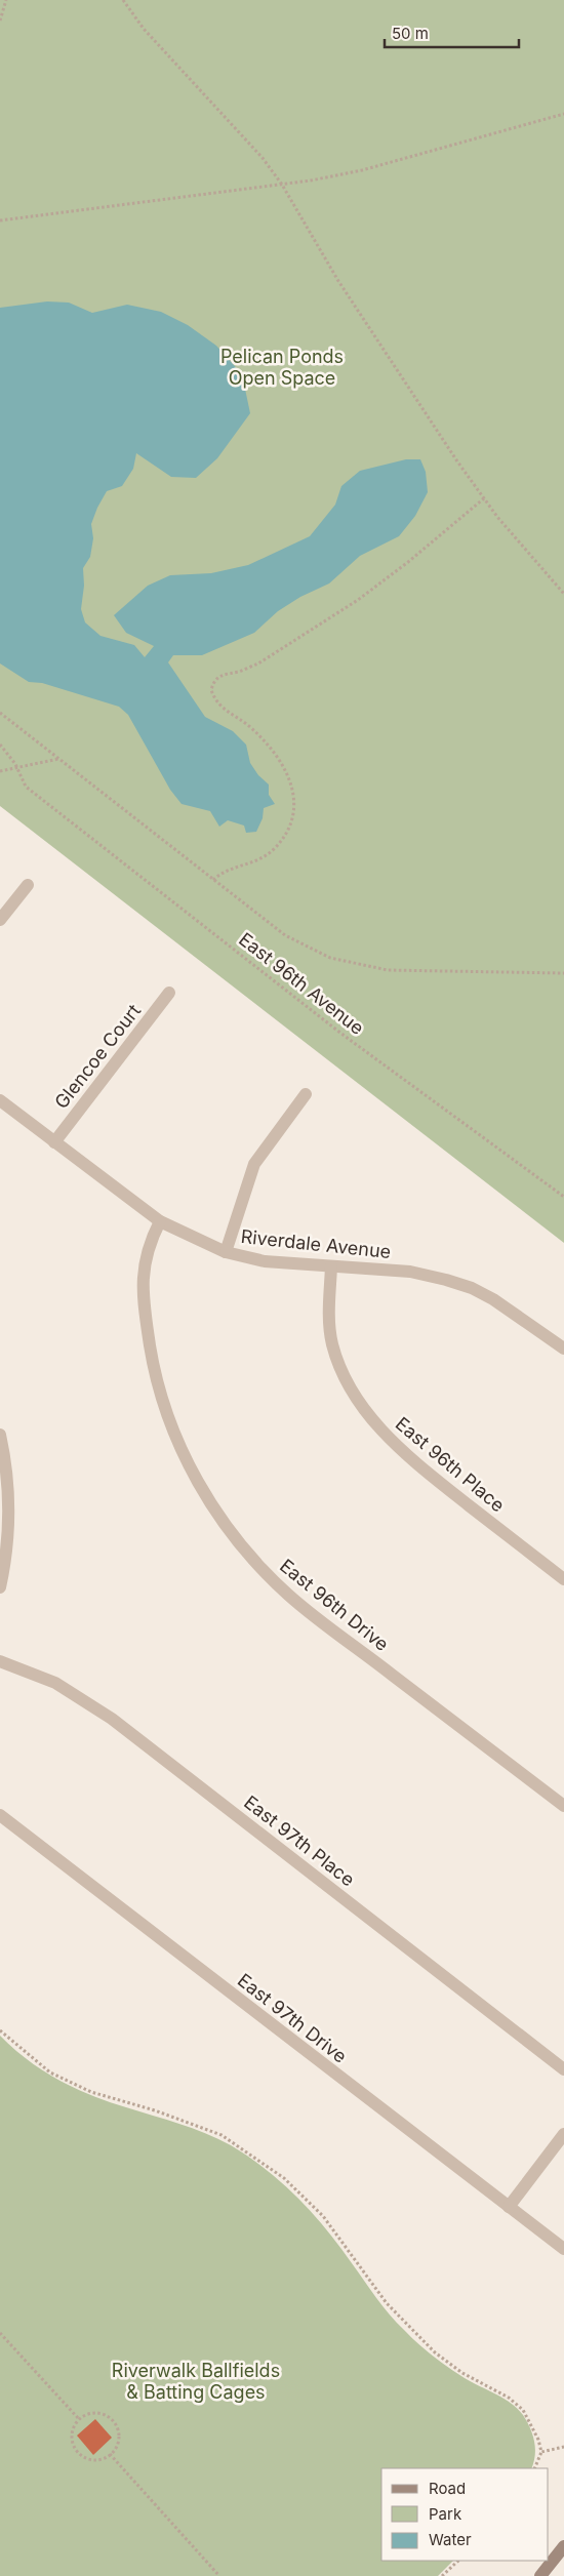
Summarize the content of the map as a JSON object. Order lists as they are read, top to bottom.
{
  "streets": {
    "street": [
      "Glencoe Court",
      "Riverdale Avenue",
      "East 96th Place",
      "East 96th Drive",
      "East 97th Place",
      "East 97th Drive"
    ],
    "path": ["East 96th Avenue"]
  },
  "crossings": [
    ["Glencoe Court", "Riverdale Avenue"],
    ["Riverdale Avenue", "East 96th Place"],
    ["Riverdale Avenue", "East 96th Drive"]
  ],
  "parks": ["Pelican Ponds Open Space", "Riverwalk Ballfields & Batting Cages"],
  "legend": ["Road", "Park", "Water"],
  "scale_bar": "50 m"
}
